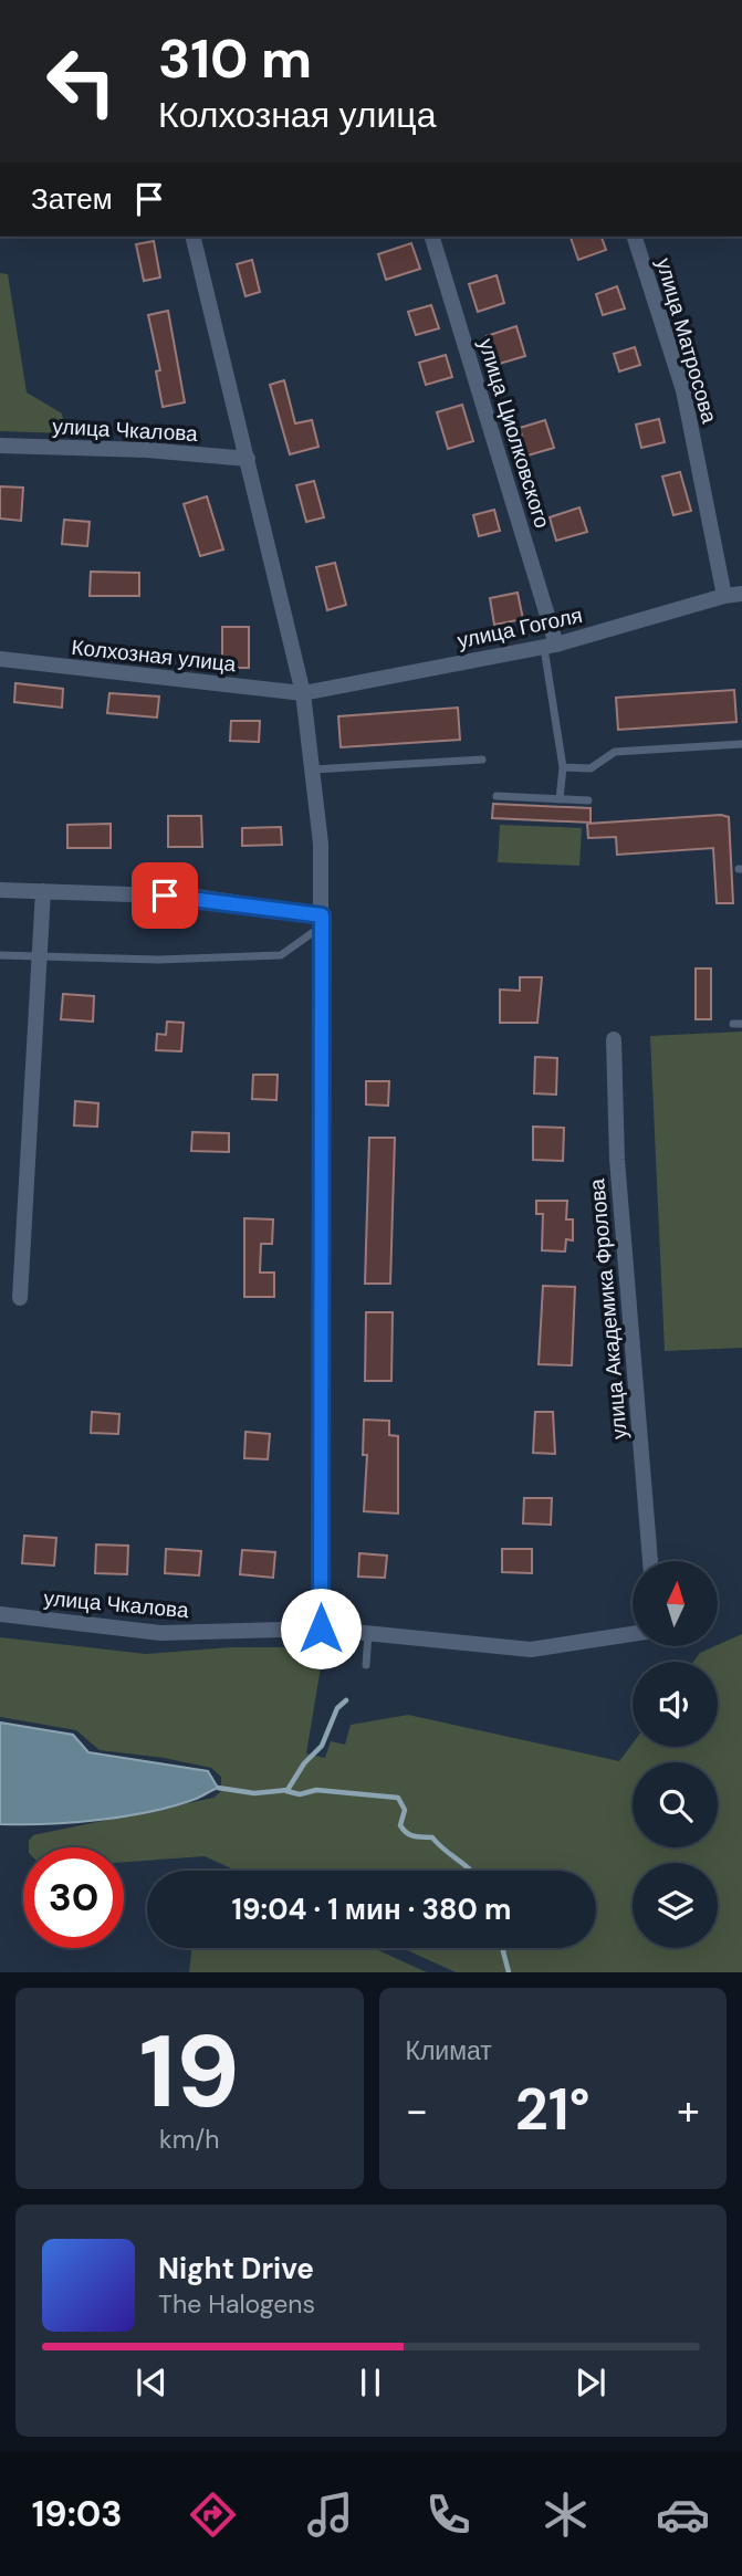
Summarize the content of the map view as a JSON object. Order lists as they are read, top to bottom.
{
  "streets": {
    "street": [
      "улица Матросова",
      "улица Чкалова",
      "улица Циолковского",
      "улица Гоголя",
      "Колхозная улица",
      "улица Академика Фролова"
    ]
  },
  "crossings": [
    ["улица Матросова", "улица Гоголя"],
    ["улица Циолковского", "улица Гоголя"],
    ["улица Гоголя", "Колхозная улица"]
  ],
  "north": "top",
  "page": {
    "turn": ["310 m", "Колхозная улица"],
    "then": "Затем",
    "limit": "30",
    "trip": "19:04 · 1 мин · 380 m",
    "tile": [
      ["19", "km/h"],
      "Климат"
    ],
    "heat": ["−", "21°", "+"],
    "song": ["Night Drive", "The Halogens"],
    "tabs": "19:03"
  }
}
